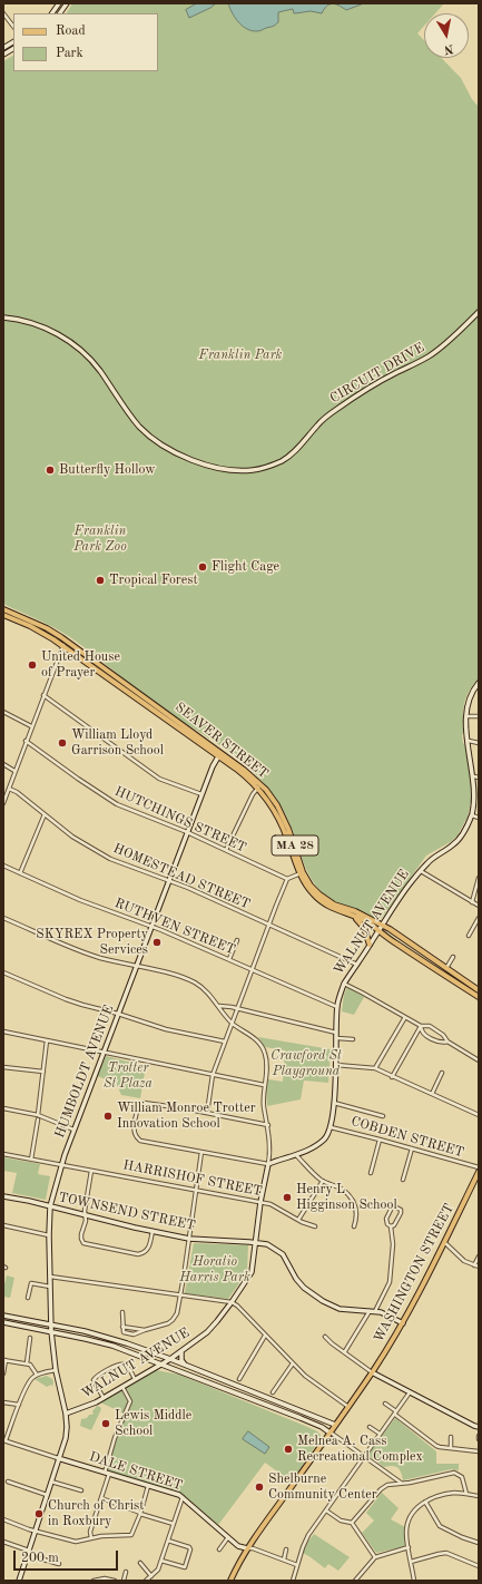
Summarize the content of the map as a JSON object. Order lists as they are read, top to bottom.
{
  "streets": {
    "main road": ["SEAVER STREET", "MA 28", "WASHINGTON STREET"],
    "street": [
      "CIRCUIT DRIVE",
      "HUTCHINGS STREET",
      "HOMESTEAD STREET",
      "WALNUT AVENUE",
      "RUTHVEN STREET",
      "HUMBOLDT AVENUE",
      "COBDEN STREET",
      "HARRISHOF STREET",
      "TOWNSEND STREET",
      "DALE STREET"
    ]
  },
  "crossings": [
    ["SEAVER STREET", "MA 28"],
    ["SEAVER STREET", "WALNUT AVENUE"],
    ["SEAVER STREET", "HUMBOLDT AVENUE"],
    ["HUTCHINGS STREET", "HUMBOLDT AVENUE"],
    ["MA 28", "WALNUT AVENUE"],
    ["HOMESTEAD STREET", "WALNUT AVENUE"],
    ["HOMESTEAD STREET", "HUMBOLDT AVENUE"],
    ["WALNUT AVENUE", "RUTHVEN STREET"],
    ["WALNUT AVENUE", "HUMBOLDT AVENUE"],
    ["WALNUT AVENUE", "COBDEN STREET"],
    ["WALNUT AVENUE", "HARRISHOF STREET"],
    ["WALNUT AVENUE", "TOWNSEND STREET"],
    ["RUTHVEN STREET", "HUMBOLDT AVENUE"],
    ["HUMBOLDT AVENUE", "HARRISHOF STREET"],
    ["HUMBOLDT AVENUE", "TOWNSEND STREET"],
    ["TOWNSEND STREET", "WASHINGTON STREET"],
    ["WASHINGTON STREET", "DALE STREET"]
  ],
  "parks": [
    "Franklin Park",
    "Franklin Park Zoo",
    "Crawford St Playground",
    "Trotter St Plaza",
    "Horatio Harris Park"
  ],
  "places": [
    "Butterfly Hollow",
    "Flight Cage",
    "Tropical Forest",
    "United House of Prayer",
    "William Lloyd Garrison School",
    "SKYREX Property Services",
    "William Monroe Trotter Innovation School",
    "Henry L Higginson School",
    "Lewis Middle School",
    "Melnea A. Cass Recreational Complex",
    "Shelburne Community Center",
    "Church of Christ in Roxbury"
  ],
  "legend": ["Road", "Park"],
  "scale_bar": "200 m",
  "north": "bottom"
}
